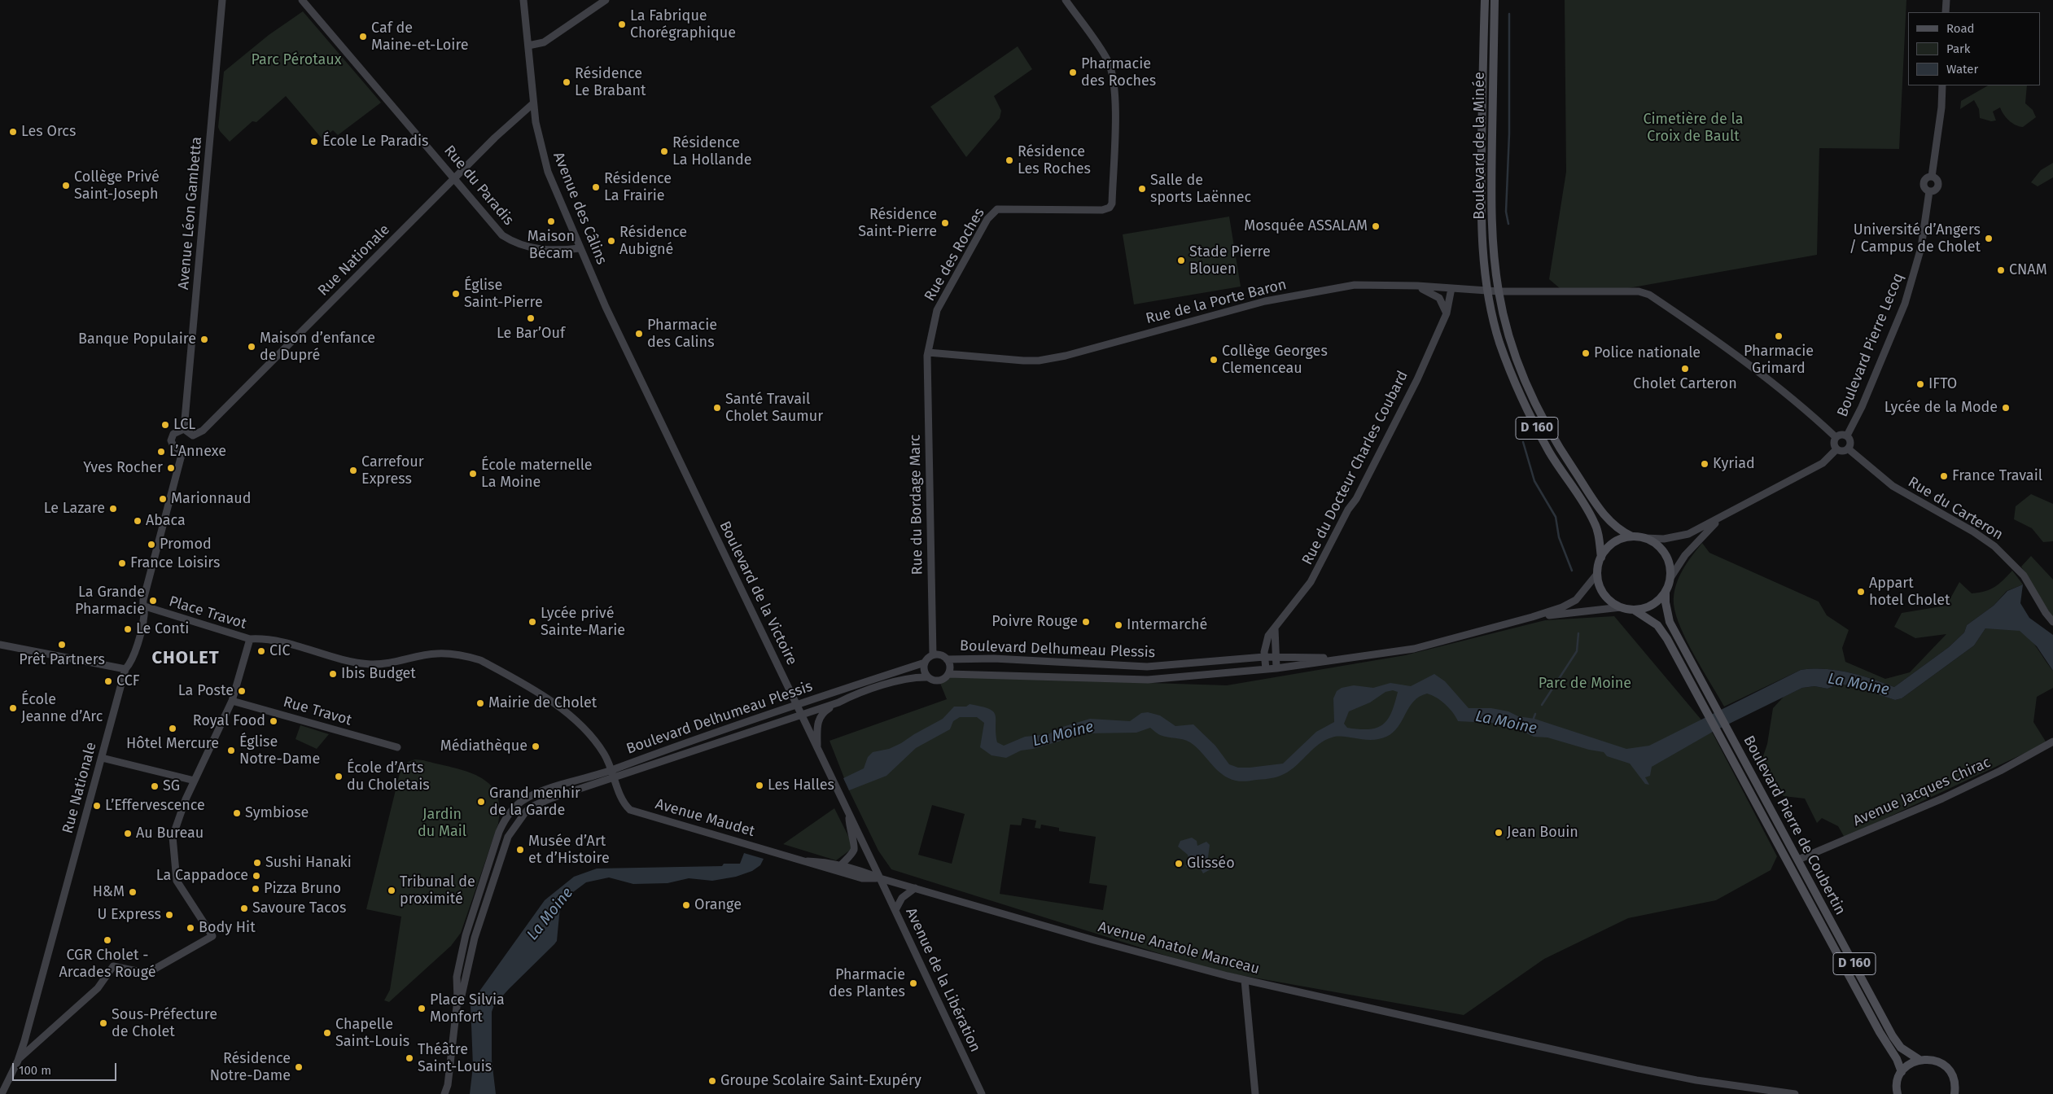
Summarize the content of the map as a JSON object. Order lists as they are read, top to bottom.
{
  "streets": {
    "main road": ["Boulevard de la Minée", "D 160", "Boulevard Pierre de Coubertin"],
    "street": [
      "Rue du Paradis",
      "Avenue des Câlins",
      "Avenue Léon Gambetta",
      "Rue des Roches",
      "Rue Nationale",
      "Rue de la Porte Baron",
      "Boulevard Pierre Lecoq",
      "Rue du Docteur Charles Coubard",
      "Rue du Bordage Marc",
      "Rue du Carteron",
      "Boulevard de la Victoire",
      "Place Travot",
      "Boulevard Delhumeau Plessis",
      "Rue Travot",
      "Avenue Jacques Chirac",
      "Avenue Maudet",
      "Avenue Anatole Manceau",
      "Avenue de la Libération"
    ]
  },
  "crossings": [
    ["Boulevard de la Minée", "Rue de la Porte Baron"],
    ["Boulevard de la Minée", "D 160"],
    ["Rue du Paradis", "Avenue des Câlins"],
    ["Rue du Paradis", "Rue Nationale"],
    ["Avenue des Câlins", "Rue Nationale"],
    ["Avenue des Câlins", "Boulevard de la Victoire"],
    ["Avenue Léon Gambetta", "Rue Nationale"],
    ["Rue des Roches", "Rue de la Porte Baron"],
    ["Rue des Roches", "Rue du Bordage Marc"],
    ["Rue Nationale", "Place Travot"],
    ["Rue de la Porte Baron", "Boulevard Pierre Lecoq"],
    ["Rue de la Porte Baron", "D 160"],
    ["Rue de la Porte Baron", "Rue du Docteur Charles Coubard"],
    ["Rue de la Porte Baron", "Rue du Bordage Marc"],
    ["Rue de la Porte Baron", "Rue du Carteron"],
    ["Boulevard Pierre Lecoq", "Rue du Carteron"],
    ["D 160", "Boulevard Delhumeau Plessis"],
    ["D 160", "Boulevard Pierre de Coubertin"],
    ["Rue du Docteur Charles Coubard", "Boulevard Delhumeau Plessis"],
    ["Rue du Bordage Marc", "Boulevard Delhumeau Plessis"],
    ["Boulevard de la Victoire", "Boulevard Delhumeau Plessis"],
    ["Boulevard de la Victoire", "Avenue Maudet"],
    ["Boulevard de la Victoire", "Avenue Anatole Manceau"],
    ["Boulevard de la Victoire", "Avenue de la Libération"],
    ["Place Travot", "Avenue Maudet"],
    ["Boulevard Delhumeau Plessis", "Avenue Maudet"],
    ["Boulevard Delhumeau Plessis", "Boulevard Pierre de Coubertin"],
    ["Avenue Jacques Chirac", "Boulevard Pierre de Coubertin"],
    ["Avenue Maudet", "Avenue Anatole Manceau"],
    ["Avenue Maudet", "Avenue de la Libération"],
    ["Avenue Anatole Manceau", "Avenue de la Libération"]
  ],
  "districts": ["CHOLET"],
  "water": ["La Moine"],
  "parks": [
    "Parc Pérotaux",
    "Cimetière de la Croix de Bault",
    "Parc de Moine",
    "Jardin du Mail"
  ],
  "places": [
    "La Fabrique Chorégraphique",
    "Caf de Maine-et-Loire",
    "Pharmacie des Roches",
    "Résidence Le Brabant",
    "Les Orcs",
    "École Le Paradis",
    "Résidence La Hollande",
    "Résidence Les Roches",
    "Collège Privé Saint-Joseph",
    "Résidence La Frairie",
    "Salle de sports Laënnec",
    "Maison Bécam",
    "Résidence Saint-Pierre",
    "Mosquée ASSALAM",
    "Université d’Angers / Campus de Cholet",
    "Résidence Aubigné",
    "Stade Pierre Blouen",
    "CNAM",
    "Église Saint-Pierre",
    "Le Bar’Ouf",
    "Pharmacie des Calins",
    "Pharmacie Grimard",
    "Banque Populaire",
    "Maison d’enfance de Dupré",
    "Police nationale",
    "Collège Georges Clemenceau",
    "Cholet Carteron",
    "IFTO",
    "Santé Travail Cholet Saumur",
    "Lycée de la Mode",
    "LCL",
    "L’Annexe",
    "Kyriad",
    "Yves Rocher",
    "Carrefour Express",
    "École maternelle La Moine",
    "France Travail",
    "Marionnaud",
    "Le Lazare",
    "Abaca",
    "Promod",
    "France Loisirs",
    "Appart hotel Cholet",
    "La Grande Pharmacie",
    "Lycée privé Sainte-Marie",
    "Poivre Rouge",
    "Intermarché",
    "Le Conti",
    "Prêt Partners",
    "CIC",
    "Ibis Budget",
    "CCF",
    "La Poste",
    "Mairie de Cholet",
    "École Jeanne d’Arc",
    "Royal Food",
    "Hôtel Mercure",
    "Médiathèque",
    "Église Notre-Dame",
    "École d’Arts du Choletais",
    "Les Halles",
    "SG",
    "Grand menhir de la Garde",
    "L’Effervescence",
    "Symbiose",
    "Jean Bouin",
    "Au Bureau",
    "Musée d’Art et d’Histoire",
    "Sushi Hanaki",
    "Glisséo",
    "La Cappadoce",
    "Pizza Bruno",
    "Tribunal de proximité",
    "H&M",
    "Orange",
    "Savoure Tacos",
    "U Express",
    "Body Hit",
    "CGR Cholet - Arcades Rougé",
    "Pharmacie des Plantes",
    "Place Silvia Monfort",
    "Sous-Préfecture de Cholet",
    "Chapelle Saint-Louis",
    "Théâtre Saint-Louis",
    "Résidence Notre-Dame",
    "Groupe Scolaire Saint-Exupéry"
  ],
  "legend": ["Road", "Park", "Water"],
  "scale_bar": "100 m"
}
